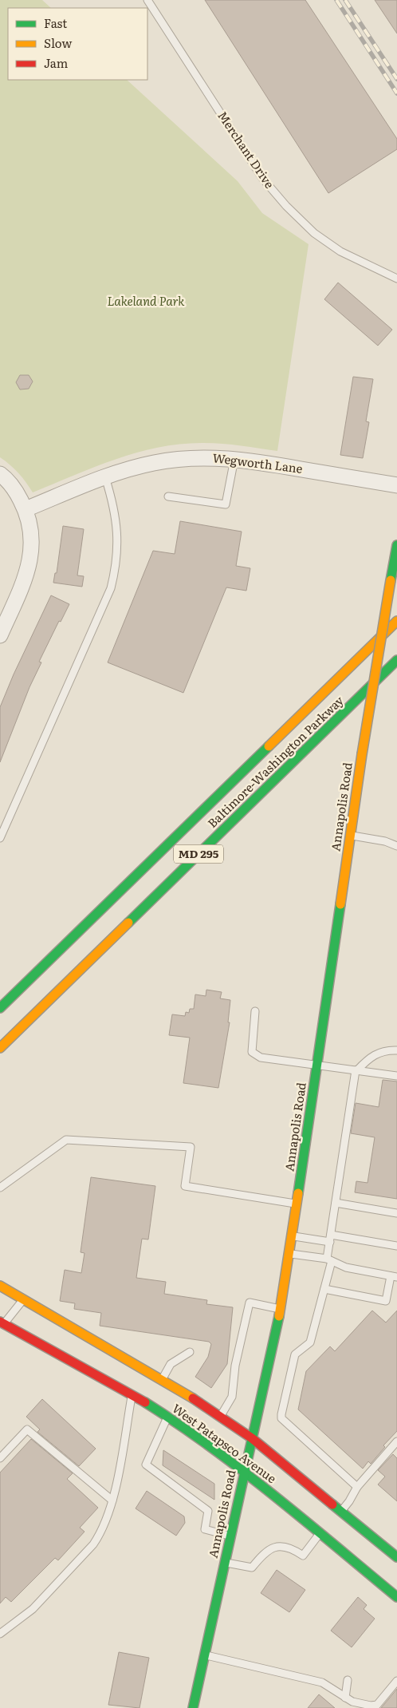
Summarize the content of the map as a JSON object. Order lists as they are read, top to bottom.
{
  "streets": {
    "main road": [
      "Baltimore-Washington Parkway",
      "Annapolis Road",
      "MD 295",
      "West Patapsco Avenue"
    ],
    "street": ["Wegworth Lane"],
    "lane": ["Merchant Drive"]
  },
  "crossings": [
    ["Annapolis Road", "West Patapsco Avenue"]
  ],
  "parks": ["Lakeland Park"],
  "legend": ["Fast", "Slow", "Jam"]
}
